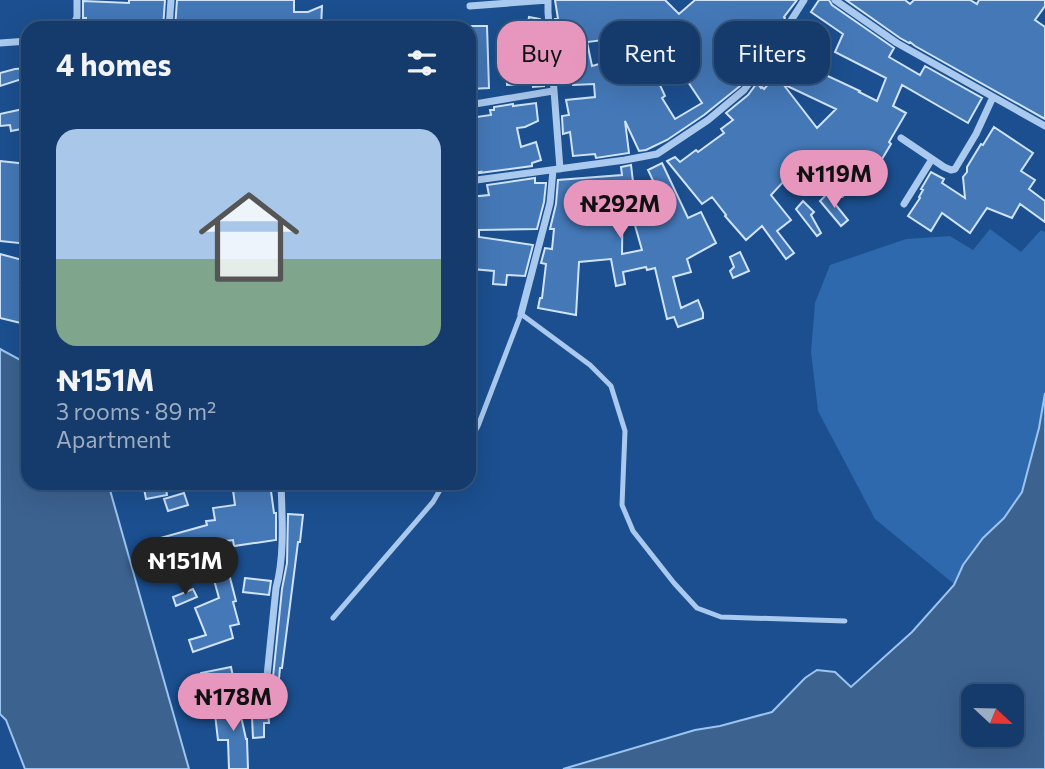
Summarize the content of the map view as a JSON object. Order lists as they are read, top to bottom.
{
  "north": "right",
  "page": {
    "chip": ["Buy", "Rent", "Filters"],
    "heading": "4 homes",
    "list": [
      {
        "name": "₦151M",
        "note": "3 rooms · 89 m² · Apartment"
      }
    ],
    "price": [
      "₦119M",
      "₦292M",
      "₦151M",
      "₦178M"
    ]
  }
}
